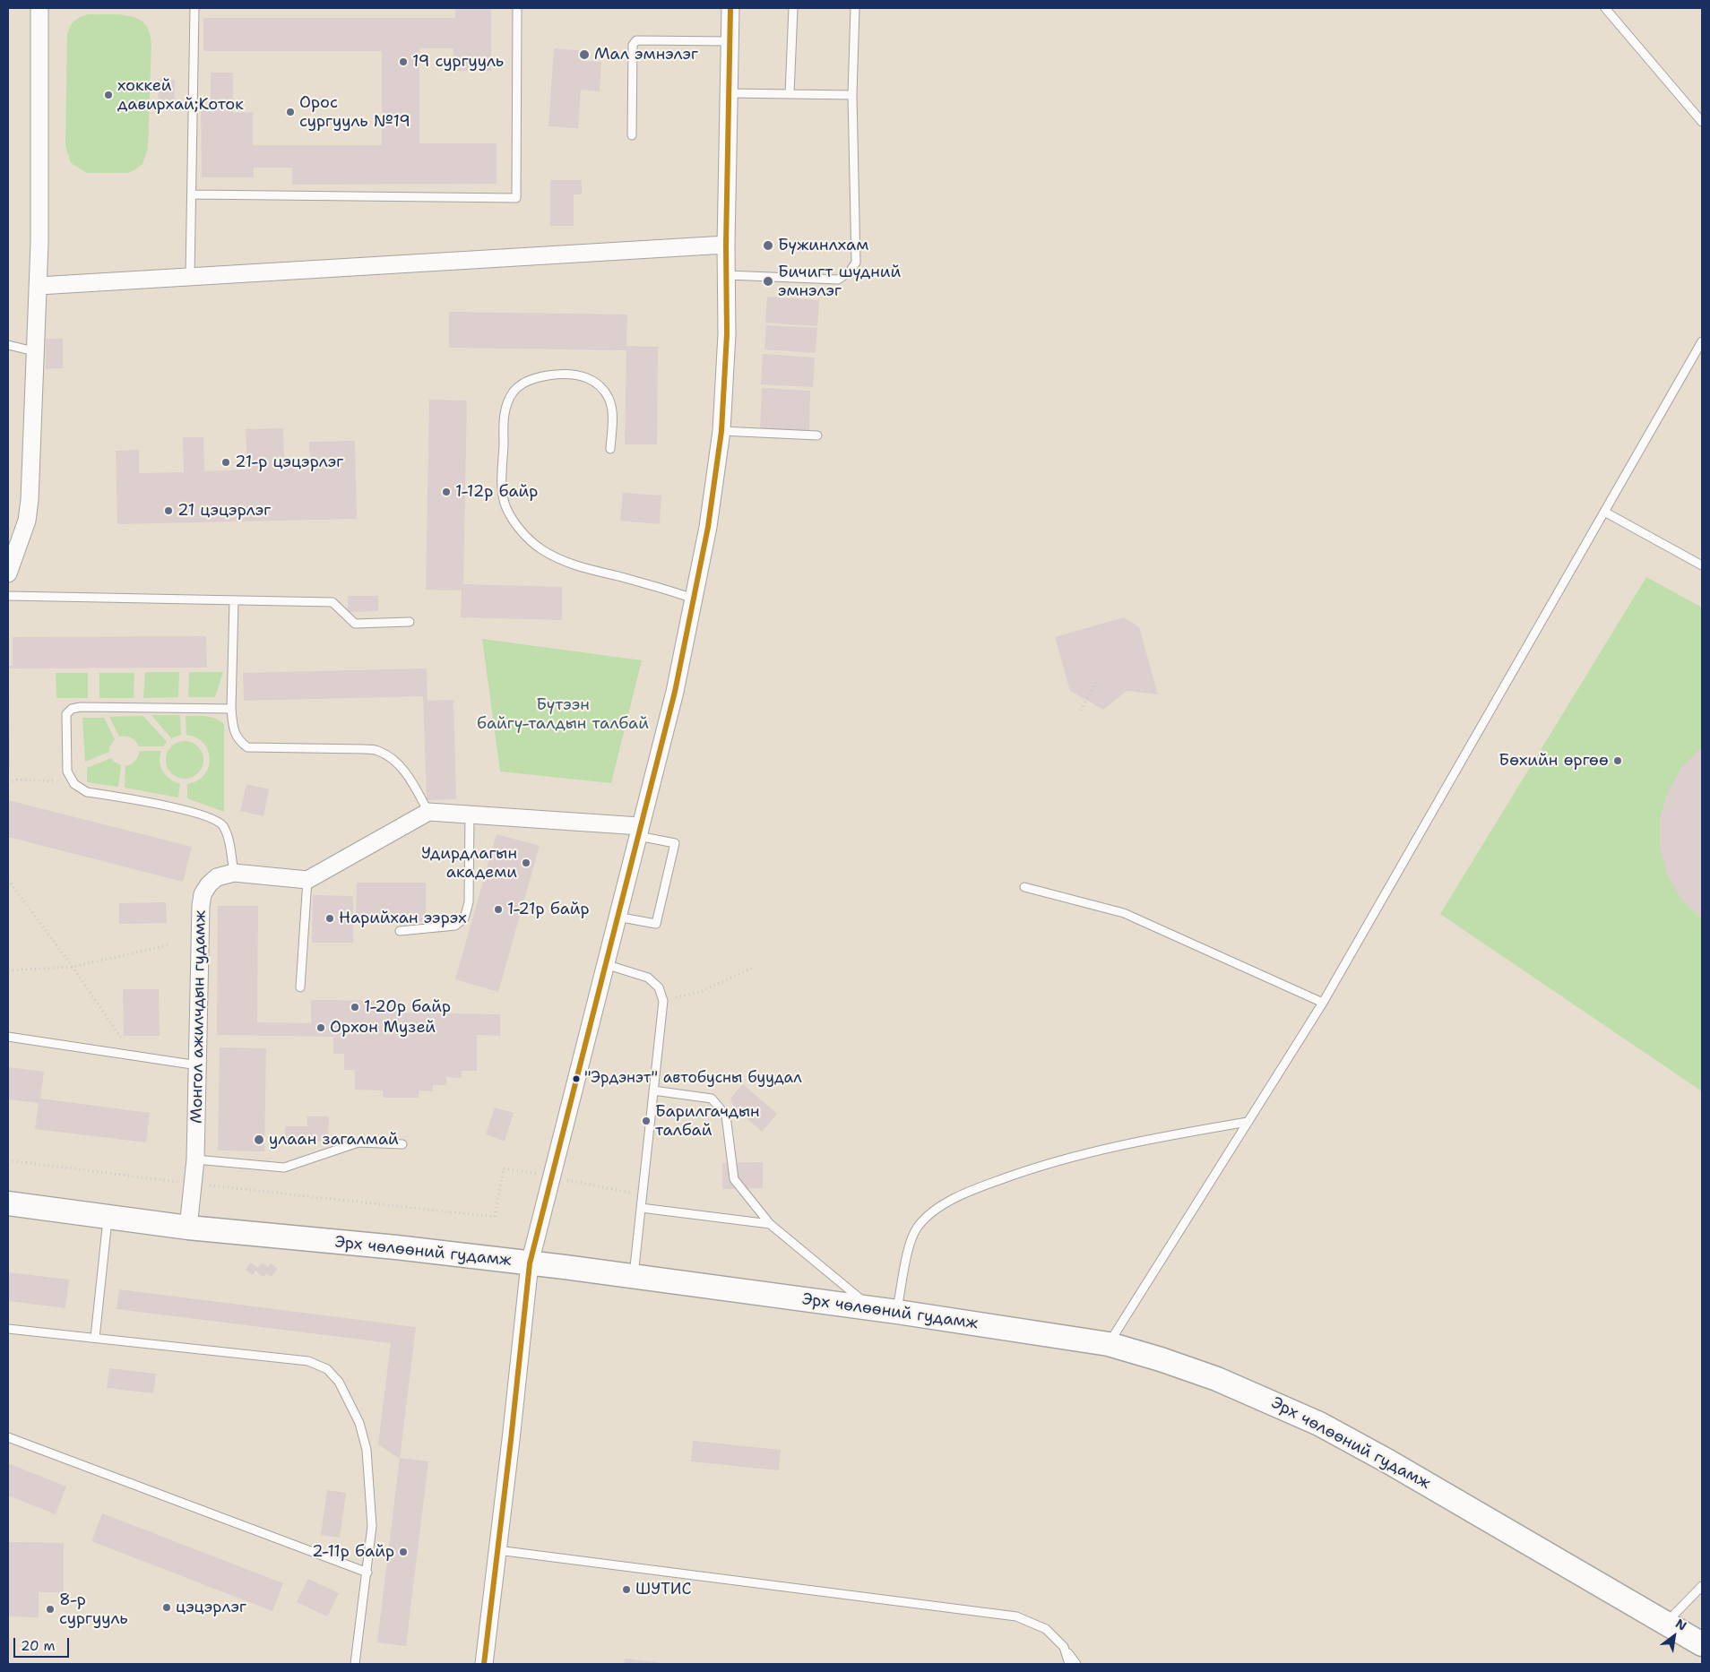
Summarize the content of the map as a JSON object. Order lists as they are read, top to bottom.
{
  "streets": {
    "main road": ["Эрх чөлөөний гудамж"],
    "street": ["Монгол ажилчдын гудамж"]
  },
  "crossings": [
    ["Монгол ажилчдын гудамж", "Эрх чөлөөний гудамж"]
  ],
  "parks": ["Бүтээн байгү-талдын талбай"],
  "places": [
    "Мал эмнэлэг",
    "19 сургууль",
    "хоккей давирхай;Коток",
    "Орос сургууль №19",
    "Бүжинлхам",
    "Бичигт шүдний эмнэлэг",
    "21-р цэцэрлэг",
    "1-12р байр",
    "21 цэцэрлэг",
    "Бөхийн өргөө",
    "Удирдлагын академи",
    "1-21р байр",
    "Нарийхан ээрэх",
    "1-20р байр",
    "Орхон Myзей",
    "\"Эрдэнэт\" автобусны буудал",
    "Барилгачдын талбай",
    "улаан загалмай",
    "2-11р байр",
    "ШУТИС",
    "цэцэрлэг",
    "8-р сургууль"
  ],
  "scale_bar": "20 m",
  "north": "top right"
}
